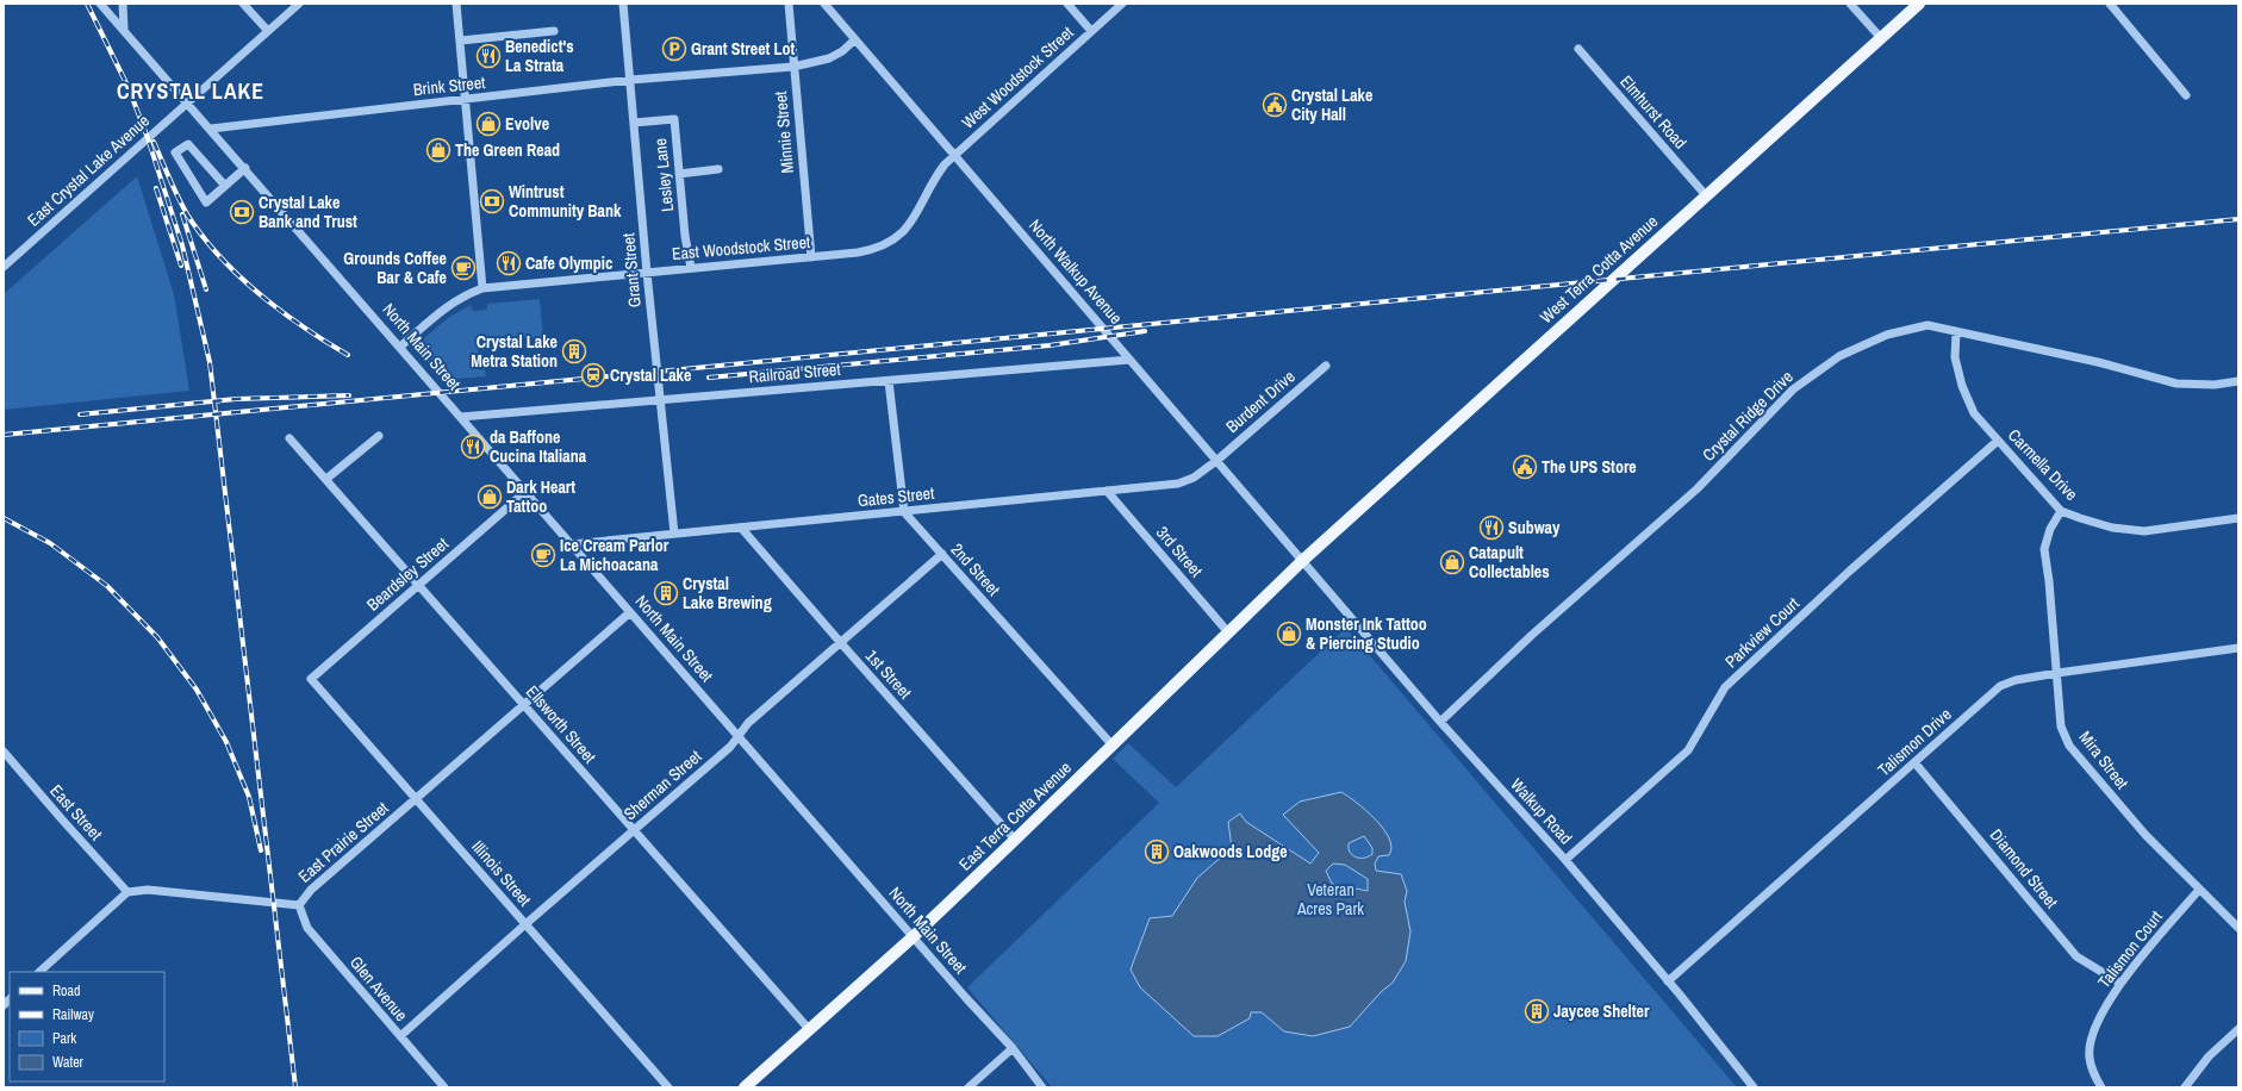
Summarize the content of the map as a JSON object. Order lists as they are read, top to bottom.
{
  "streets": {
    "main road": ["West Terra Cotta Avenue", "East Terra Cotta Avenue"],
    "street": [
      "West Woodstock Street",
      "Brink Street",
      "Elmhurst Road",
      "Minnie Street",
      "East Crystal Lake Avenue",
      "Lesley Lane",
      "East Woodstock Street",
      "Grant Street",
      "North Walkup Avenue",
      "North Main Street",
      "Railroad Street",
      "Burdent Drive",
      "Crystal Ridge Drive",
      "Carmella Drive",
      "Gates Street",
      "3rd Street",
      "2nd Street",
      "Beardsley Street",
      "Parkview Court",
      "1st Street",
      "Ellsworth Street",
      "Talismon Drive",
      "Mira Street",
      "Sherman Street",
      "Walkup Road",
      "East Street",
      "East Prairie Street",
      "Diamond Street",
      "Illinois Street",
      "Talismon Court",
      "Glen Avenue"
    ]
  },
  "crossings": [
    ["West Woodstock Street", "East Woodstock Street"],
    ["West Woodstock Street", "North Walkup Avenue"],
    ["Brink Street", "Minnie Street"],
    ["Brink Street", "Grant Street"],
    ["Brink Street", "North Walkup Avenue"],
    ["Brink Street", "North Main Street"],
    ["Elmhurst Road", "West Terra Cotta Avenue"],
    ["Minnie Street", "East Woodstock Street"],
    ["East Crystal Lake Avenue", "North Main Street"],
    ["Lesley Lane", "East Woodstock Street"],
    ["Lesley Lane", "Grant Street"],
    ["East Woodstock Street", "Grant Street"],
    ["East Woodstock Street", "North Walkup Avenue"],
    ["West Terra Cotta Avenue", "North Walkup Avenue"],
    ["West Terra Cotta Avenue", "Walkup Road"],
    ["West Terra Cotta Avenue", "East Terra Cotta Avenue"],
    ["Grant Street", "Railroad Street"],
    ["Grant Street", "Gates Street"],
    ["North Walkup Avenue", "Railroad Street"],
    ["North Walkup Avenue", "Burdent Drive"],
    ["North Walkup Avenue", "Gates Street"],
    ["North Walkup Avenue", "Walkup Road"],
    ["North Walkup Avenue", "East Terra Cotta Avenue"],
    ["North Main Street", "Railroad Street"],
    ["North Main Street", "Gates Street"],
    ["North Main Street", "Beardsley Street"],
    ["North Main Street", "Sherman Street"],
    ["North Main Street", "East Terra Cotta Avenue"],
    ["North Main Street", "East Prairie Street"],
    ["Burdent Drive", "Gates Street"],
    ["Crystal Ridge Drive", "Carmella Drive"],
    ["Crystal Ridge Drive", "Walkup Road"],
    ["Carmella Drive", "Parkview Court"],
    ["Carmella Drive", "Mira Street"],
    ["Gates Street", "3rd Street"],
    ["Gates Street", "2nd Street"],
    ["Gates Street", "1st Street"],
    ["3rd Street", "East Terra Cotta Avenue"],
    ["2nd Street", "Sherman Street"],
    ["2nd Street", "East Terra Cotta Avenue"],
    ["Beardsley Street", "Ellsworth Street"],
    ["Beardsley Street", "Illinois Street"],
    ["Parkview Court", "Walkup Road"],
    ["1st Street", "Sherman Street"],
    ["1st Street", "East Terra Cotta Avenue"],
    ["Ellsworth Street", "Sherman Street"],
    ["Ellsworth Street", "East Terra Cotta Avenue"],
    ["Ellsworth Street", "East Prairie Street"],
    ["Talismon Drive", "Mira Street"],
    ["Talismon Drive", "Walkup Road"],
    ["Talismon Drive", "Diamond Street"],
    ["Mira Street", "Talismon Court"],
    ["Sherman Street", "Illinois Street"],
    ["Sherman Street", "Glen Avenue"],
    ["Walkup Road", "East Terra Cotta Avenue"],
    ["East Street", "East Prairie Street"],
    ["East Prairie Street", "Illinois Street"],
    ["East Prairie Street", "Glen Avenue"],
    ["Diamond Street", "Talismon Court"]
  ],
  "districts": ["CRYSTAL LAKE"],
  "parks": ["Veteran Acres Park"],
  "places": {
    "parking": ["Grant Street Lot"],
    "restaurant": [
      "Benedict's La Strata",
      "Cafe Olympic",
      "da Baffone Cucina Italiana",
      "Subway"
    ],
    "public building": ["Crystal Lake City Hall", "The UPS Store"],
    "shop": [
      "Evolve",
      "The Green Read",
      "Dark Heart Tattoo",
      "Catapult Collectables",
      "Monster Ink Tattoo & Piercing Studio"
    ],
    "bank": ["Wintrust Community Bank", "Crystal Lake Bank and Trust"],
    "cafe": ["Grounds Coffee Bar & Cafe", "Ice Cream Parlor La Michoacana"],
    "building": [
      "Crystal Lake Metra Station",
      "Crystal Lake Brewing",
      "Oakwoods Lodge",
      "Jaycee Shelter"
    ],
    "station": ["Crystal Lake"]
  },
  "legend": [
    "Road",
    "Railway",
    "Park",
    "Water"
  ]
}
